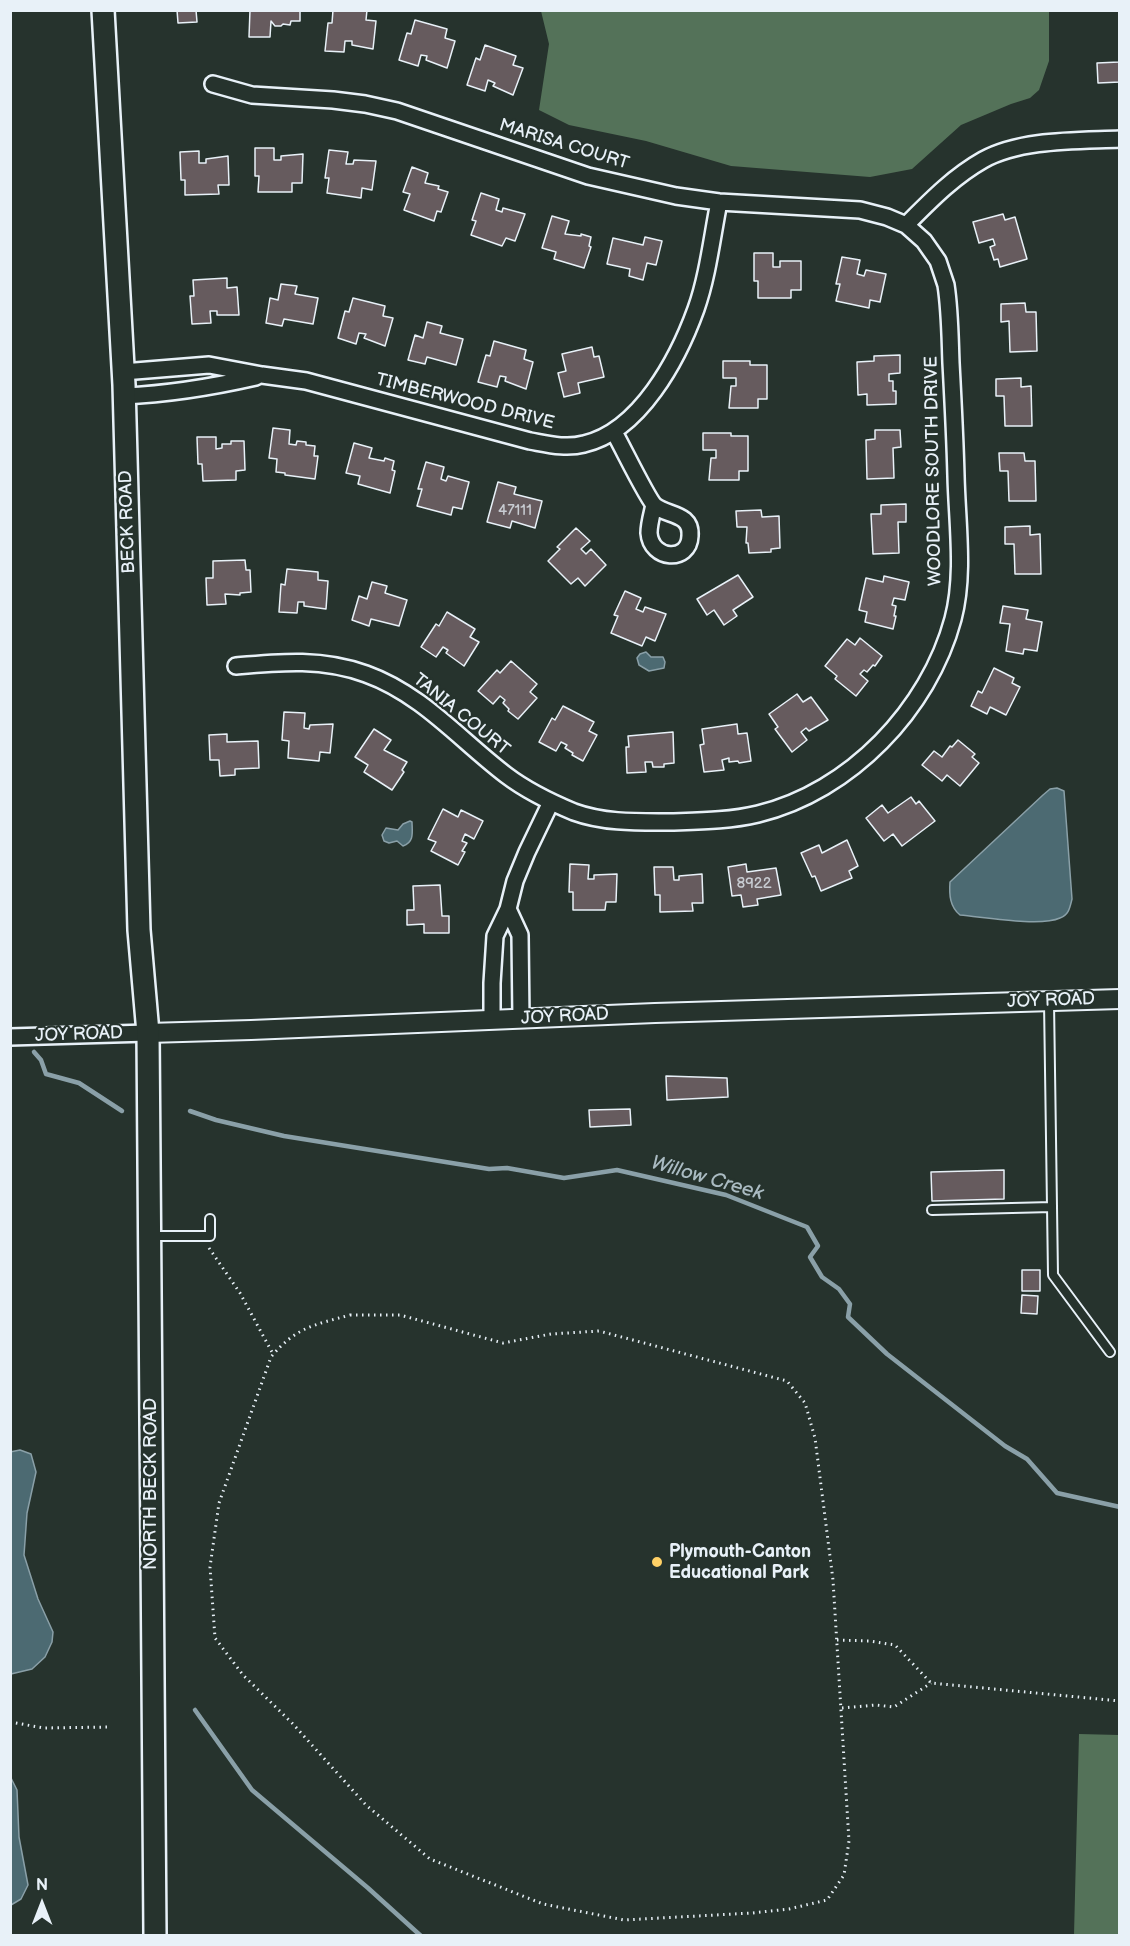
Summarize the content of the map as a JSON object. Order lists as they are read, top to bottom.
{
  "streets": {
    "main road": ["BECK ROAD", "NORTH BECK ROAD"],
    "street": [
      "MARISA COURT",
      "TIMBERWOOD DRIVE",
      "WOODLORE SOUTH DRIVE",
      "TANIA COURT",
      "JOY ROAD"
    ]
  },
  "crossings": [
    ["MARISA COURT", "TIMBERWOOD DRIVE"],
    ["MARISA COURT", "WOODLORE SOUTH DRIVE"],
    ["TIMBERWOOD DRIVE", "BECK ROAD"],
    ["WOODLORE SOUTH DRIVE", "TANIA COURT"],
    ["BECK ROAD", "JOY ROAD"],
    ["BECK ROAD", "NORTH BECK ROAD"],
    ["JOY ROAD", "NORTH BECK ROAD"]
  ],
  "water": ["Willow Creek"],
  "places": ["Plymouth-Canton Educational Park"],
  "house_numbers": ["47111", "8922"],
  "north": "top"
}
